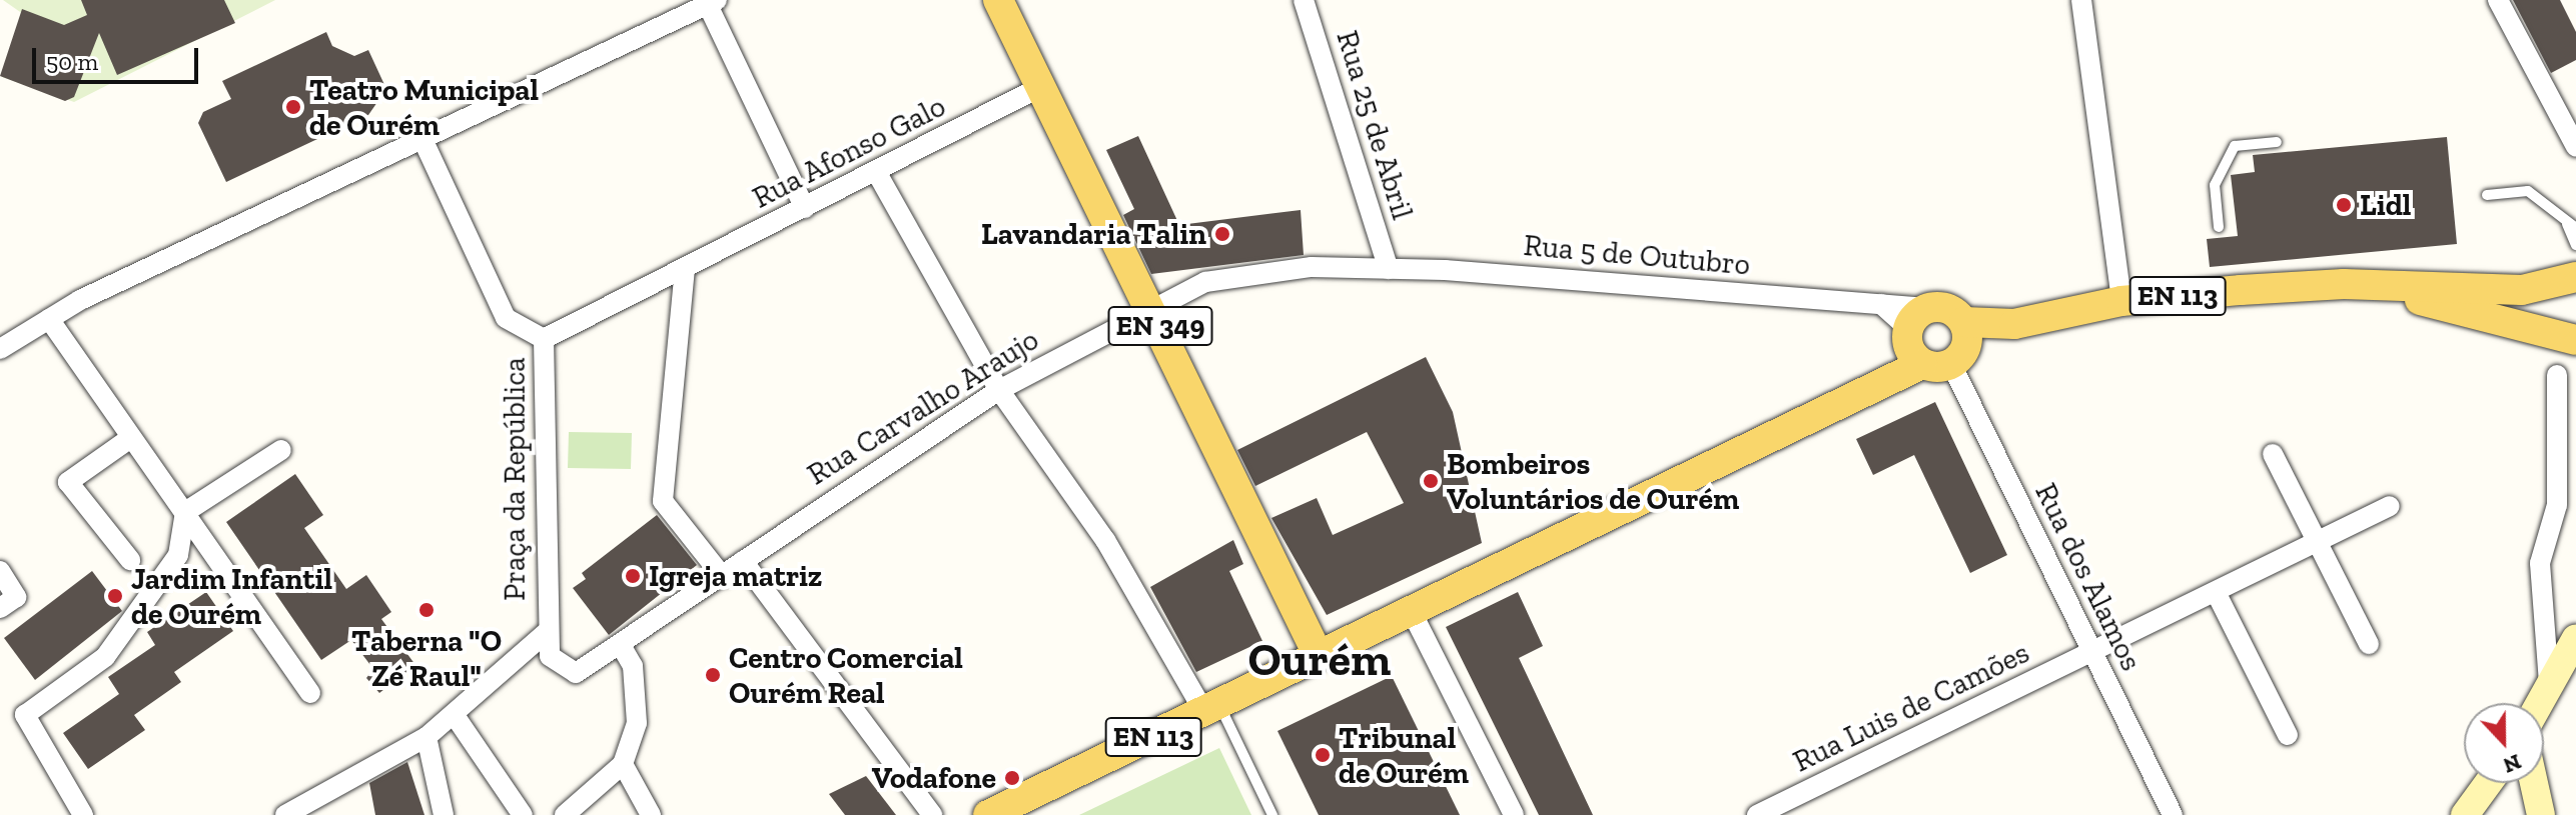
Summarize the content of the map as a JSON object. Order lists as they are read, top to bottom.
{
  "streets": {
    "main road": ["EN 113", "EN 349"],
    "street": [
      "Rua 25 de Abril",
      "Rua Afonso Galo",
      "Rua 5 de Outubro",
      "Rua Carvalho Araujo",
      "Praça da República",
      "Rua dos Alamos",
      "Rua Luis de Camões"
    ]
  },
  "crossings": [
    ["Rua 25 de Abril", "Rua 5 de Outubro"],
    ["Rua 25 de Abril", "Rua Carvalho Araujo"],
    ["Rua Afonso Galo", "EN 349"],
    ["Rua Afonso Galo", "Praça da República"],
    ["Rua 5 de Outubro", "Rua Carvalho Araujo"],
    ["EN 113", "EN 349"],
    ["EN 113", "Rua dos Alamos"],
    ["EN 349", "Rua Carvalho Araujo"],
    ["Rua Carvalho Araujo", "Praça da República"],
    ["Rua dos Alamos", "Rua Luis de Camões"]
  ],
  "districts": ["Ourém"],
  "places": [
    "Teatro Municipal de Ourém",
    "Lidl",
    "Lavandaria Talin",
    "Bombeiros Voluntários de Ourém",
    "Igreja matriz",
    "Jardim Infantil de Ourém",
    "Taberna \"O Zé Raul\"",
    "Centro Comercial Ourém Real",
    "Tribunal de Ourém",
    "Vodafone"
  ],
  "scale_bar": "50 m",
  "north": "bottom"
}
